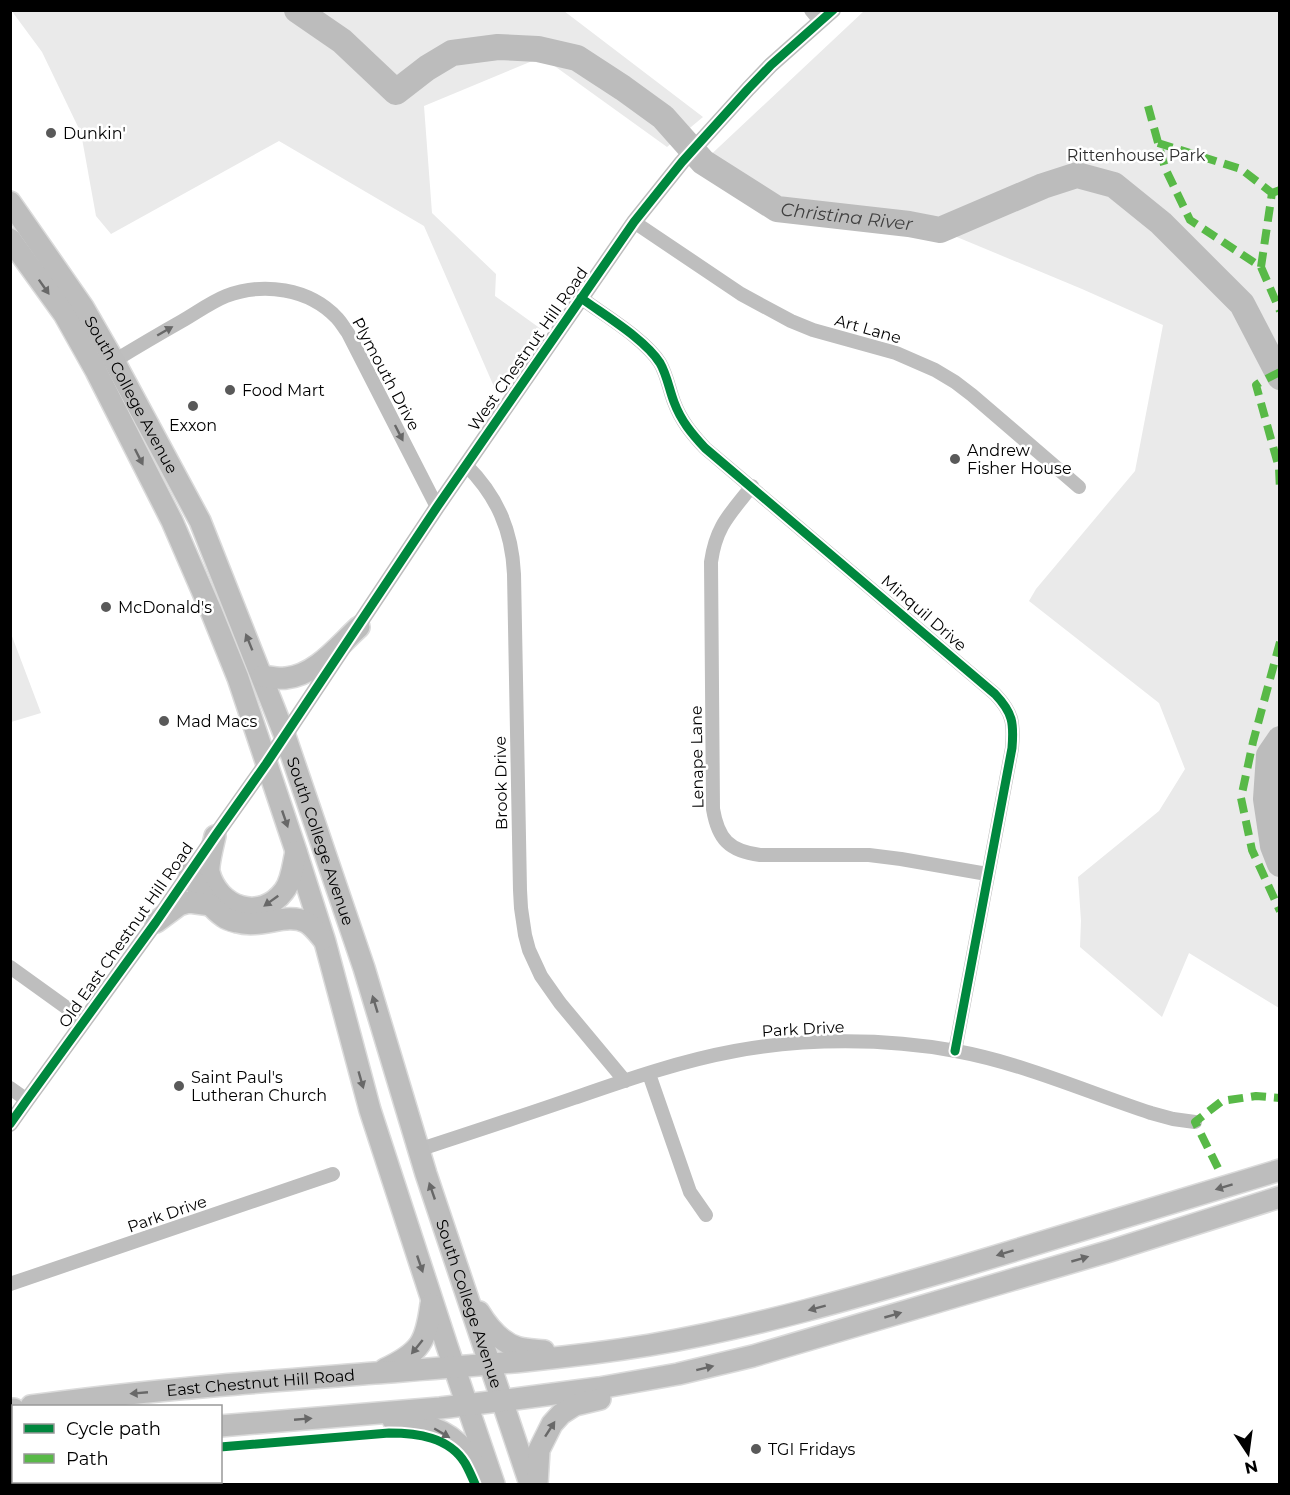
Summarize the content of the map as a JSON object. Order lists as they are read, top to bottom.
{
  "streets": {
    "main road": ["South College Avenue", "East Chestnut Hill Road"],
    "street": [
      "Art Lane",
      "West Chestnut Hill Road",
      "Plymouth Drive",
      "Minquil Drive",
      "Lenape Lane",
      "Brook Drive",
      "Old East Chestnut Hill Road",
      "Park Drive"
    ]
  },
  "crossings": [
    ["Art Lane", "West Chestnut Hill Road"],
    ["West Chestnut Hill Road", "Plymouth Drive"],
    ["West Chestnut Hill Road", "South College Avenue"],
    ["West Chestnut Hill Road", "Minquil Drive"],
    ["West Chestnut Hill Road", "Brook Drive"],
    ["West Chestnut Hill Road", "Old East Chestnut Hill Road"],
    ["Plymouth Drive", "South College Avenue"],
    ["South College Avenue", "Old East Chestnut Hill Road"],
    ["South College Avenue", "Park Drive"],
    ["South College Avenue", "East Chestnut Hill Road"],
    ["Minquil Drive", "Lenape Lane"],
    ["Minquil Drive", "Park Drive"],
    ["Brook Drive", "Park Drive"]
  ],
  "water": ["Christina River"],
  "parks": ["Rittenhouse Park"],
  "places": [
    "Dunkin'",
    "Food Mart",
    "Exxon",
    "Andrew Fisher House",
    "McDonald's",
    "Mad Macs",
    "Saint Paul's Lutheran Church",
    "TGI Fridays"
  ],
  "legend": ["Cycle path", "Path"],
  "north": "bottom"
}
